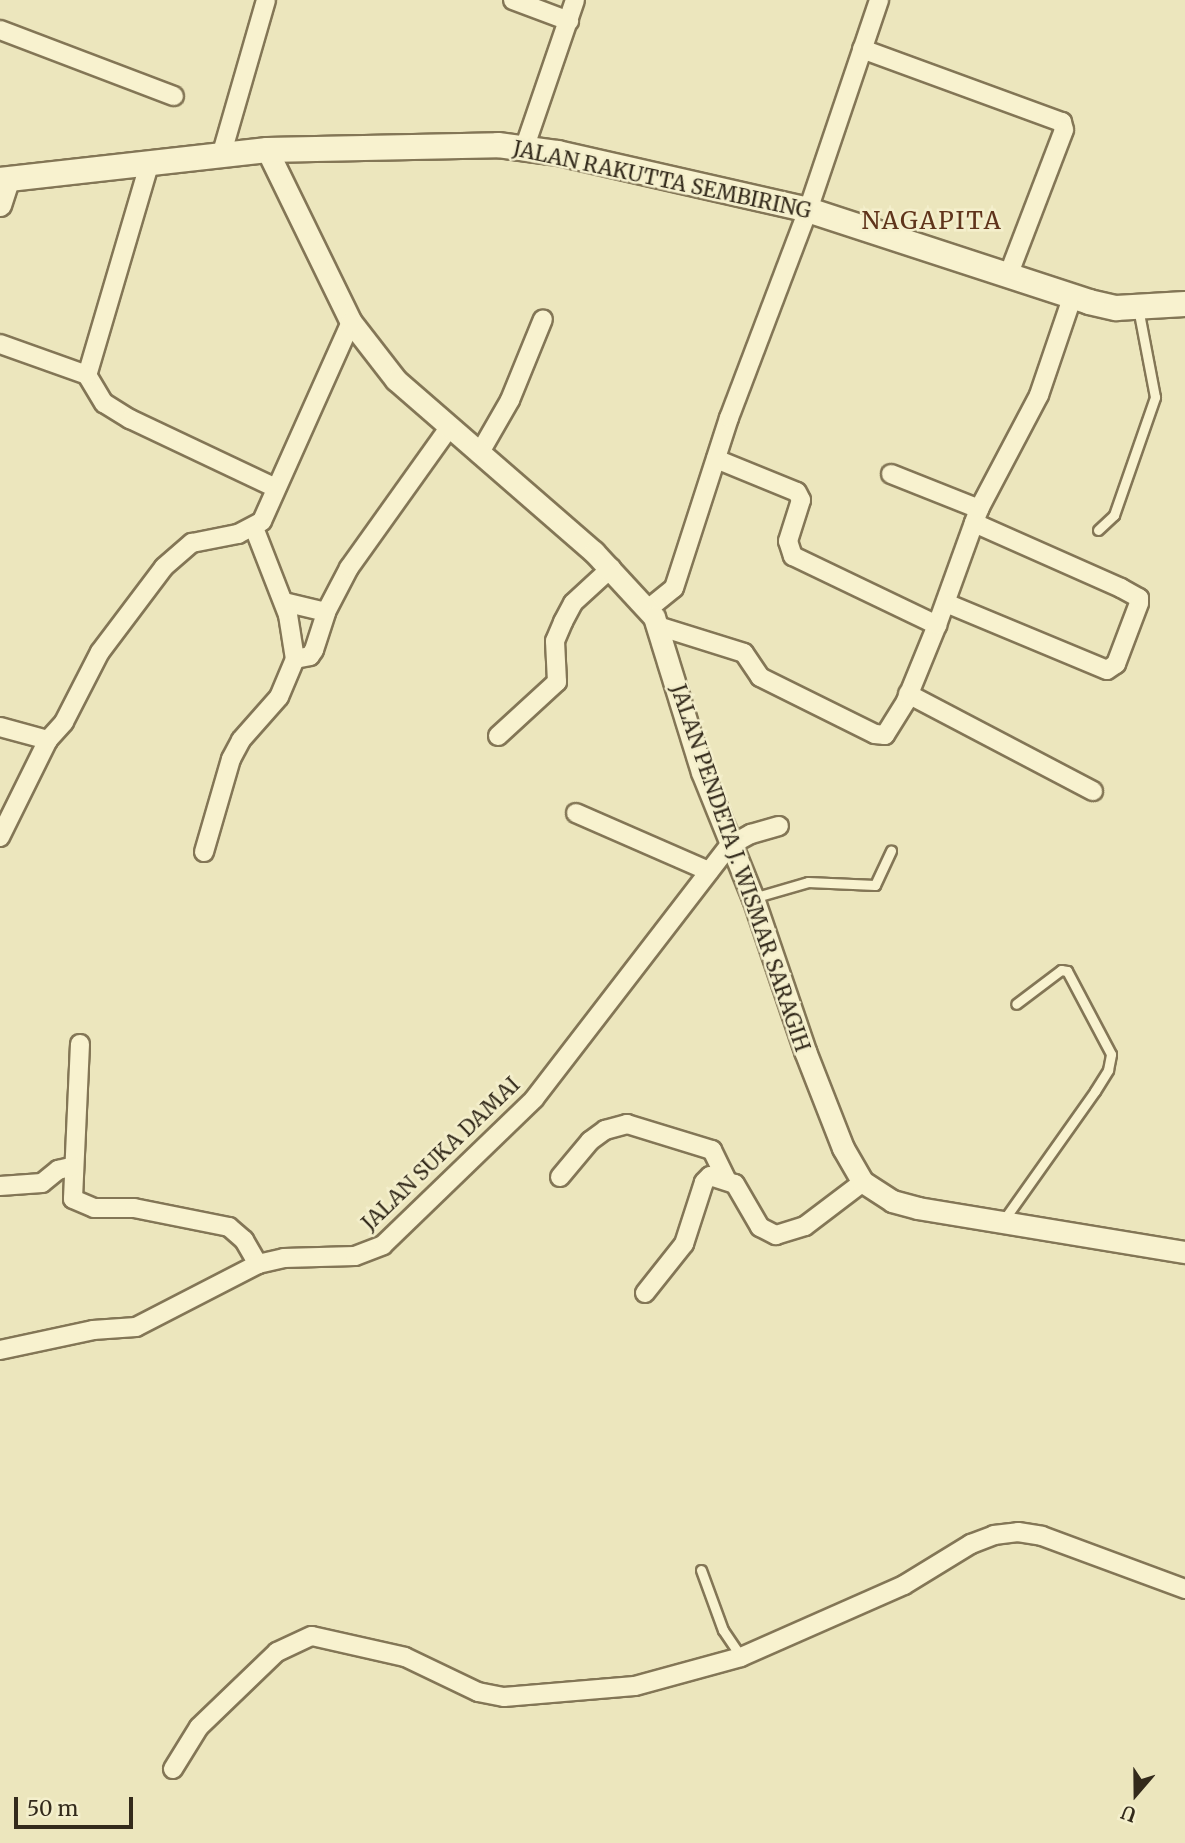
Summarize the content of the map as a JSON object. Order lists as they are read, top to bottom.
{
  "streets": {
    "main road": ["JALAN RAKUTTA SEMBIRING"],
    "street": ["JALAN PENDETA J. WISMAR SARAGIH", "JALAN SUKA DAMAI"]
  },
  "crossings": [
    ["JALAN RAKUTTA SEMBIRING", "JALAN PENDETA J. WISMAR SARAGIH"],
    ["JALAN PENDETA J. WISMAR SARAGIH", "JALAN SUKA DAMAI"]
  ],
  "districts": ["NAGAPITA"],
  "scale_bar": "50 m",
  "north": "bottom"
}
